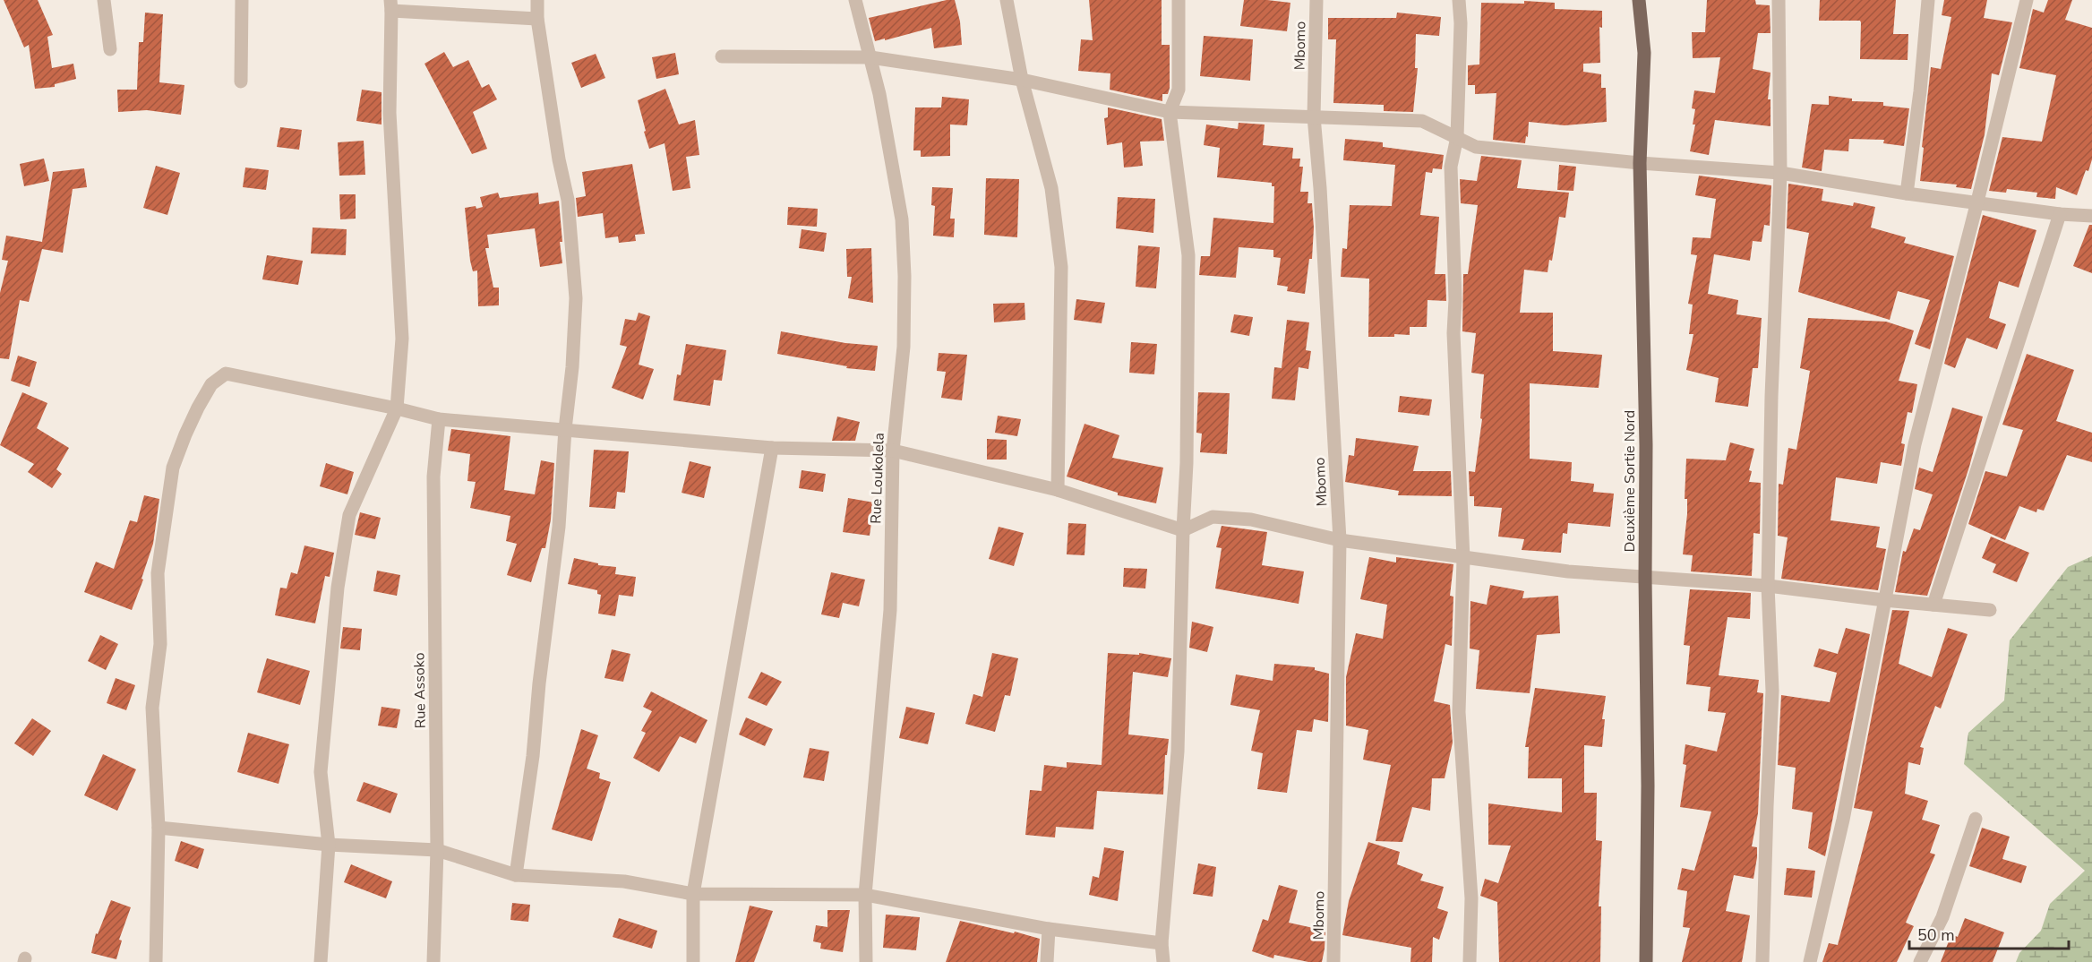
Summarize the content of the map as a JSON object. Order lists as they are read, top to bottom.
{
  "streets": {
    "main road": ["Deuxième Sortie Nord"],
    "street": ["Mbomo", "Rue Loukolela", "Rue Assoko"]
  },
  "scale_bar": "50 m"
}
